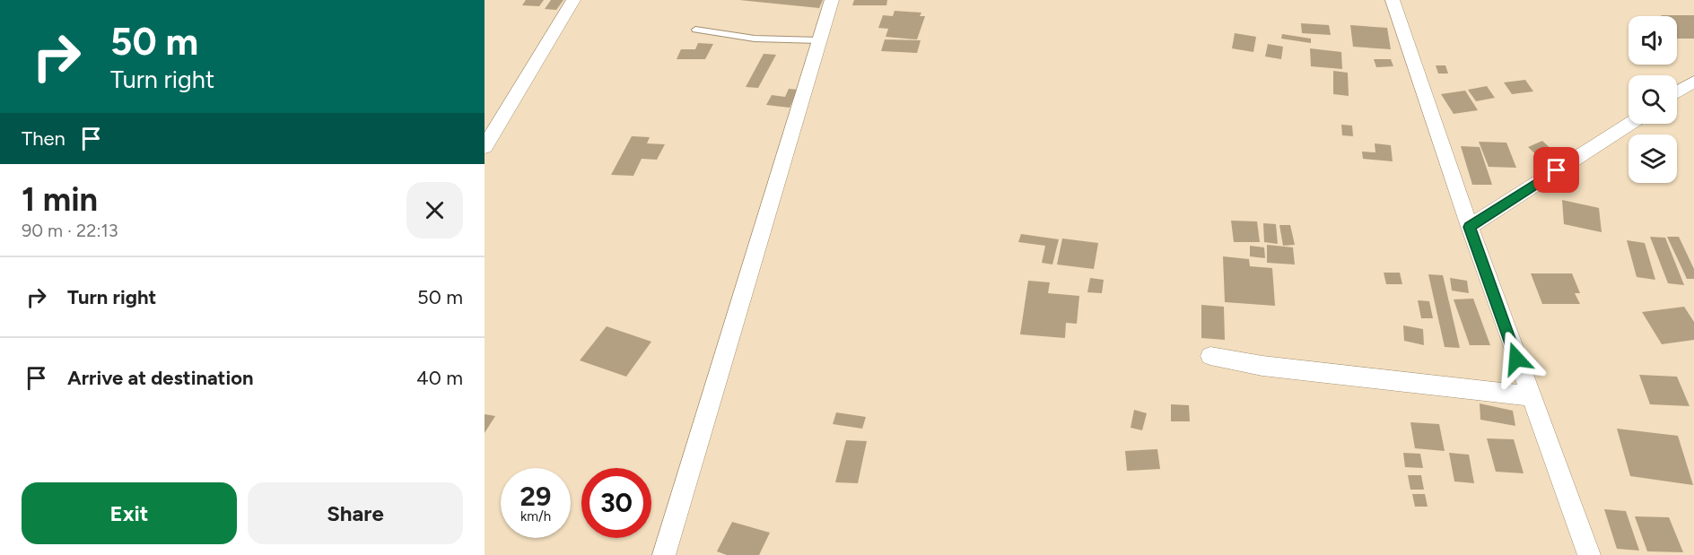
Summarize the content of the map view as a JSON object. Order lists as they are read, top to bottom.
{
  "page": {
    "turn": ["50 m", "Turn right"],
    "then": "Then",
    "heading": ["1 min", "90 m · 22:13"],
    "list": [
      {
        "name": "Turn right",
        "value": "50 m"
      },
      {
        "name": "Arrive at destination",
        "value": "40 m"
      }
    ],
    "speed": "29 km/h",
    "limit": "30",
    "buttons": ["Exit", "Share"]
  }
}
